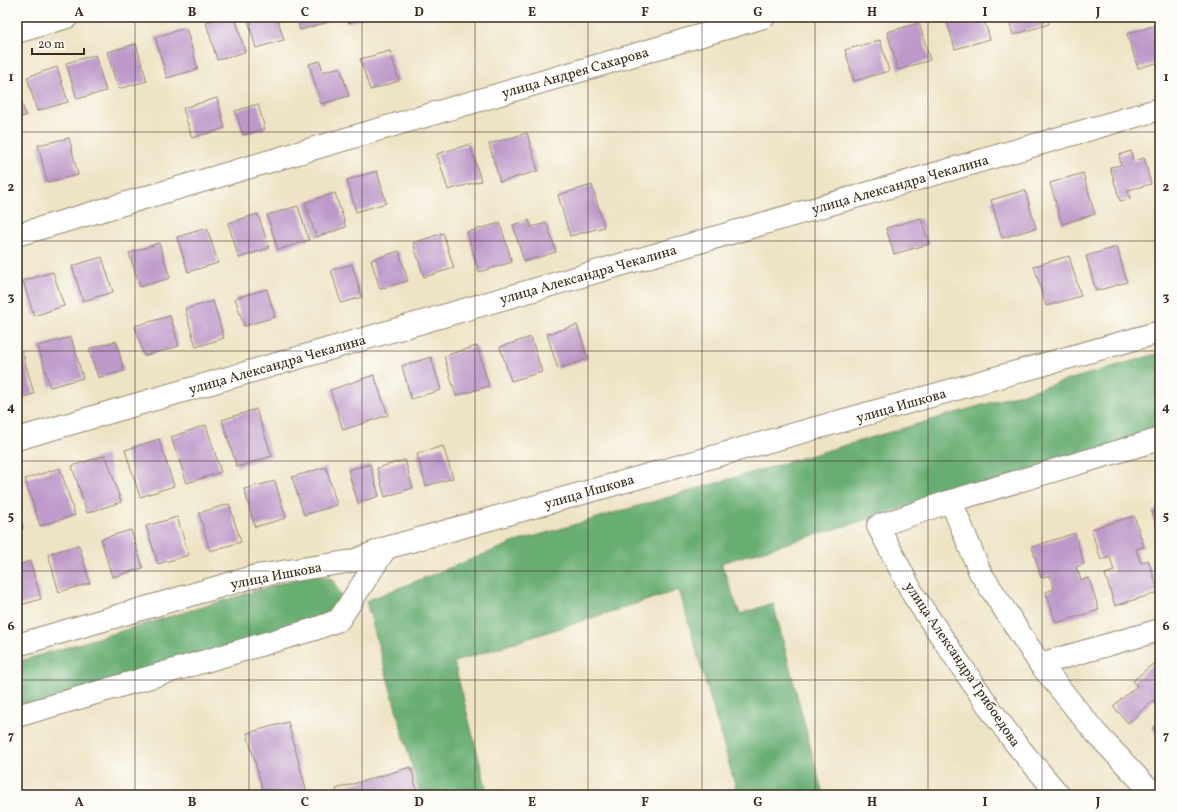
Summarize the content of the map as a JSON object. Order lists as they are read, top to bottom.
{
  "streets": {
    "street": [
      "улица Андрея Сахарова",
      "улица Александра Чекалина",
      "улица Ишкова",
      "улица Александра Грибоедова"
    ]
  },
  "scale_bar": "20 m",
  "grid": {
    "columns": [
      "A",
      "B",
      "C",
      "D",
      "E",
      "F",
      "G",
      "H",
      "I",
      "J"
    ],
    "rows": [
      "1",
      "2",
      "3",
      "4",
      "5",
      "6",
      "7"
    ]
  }
}
